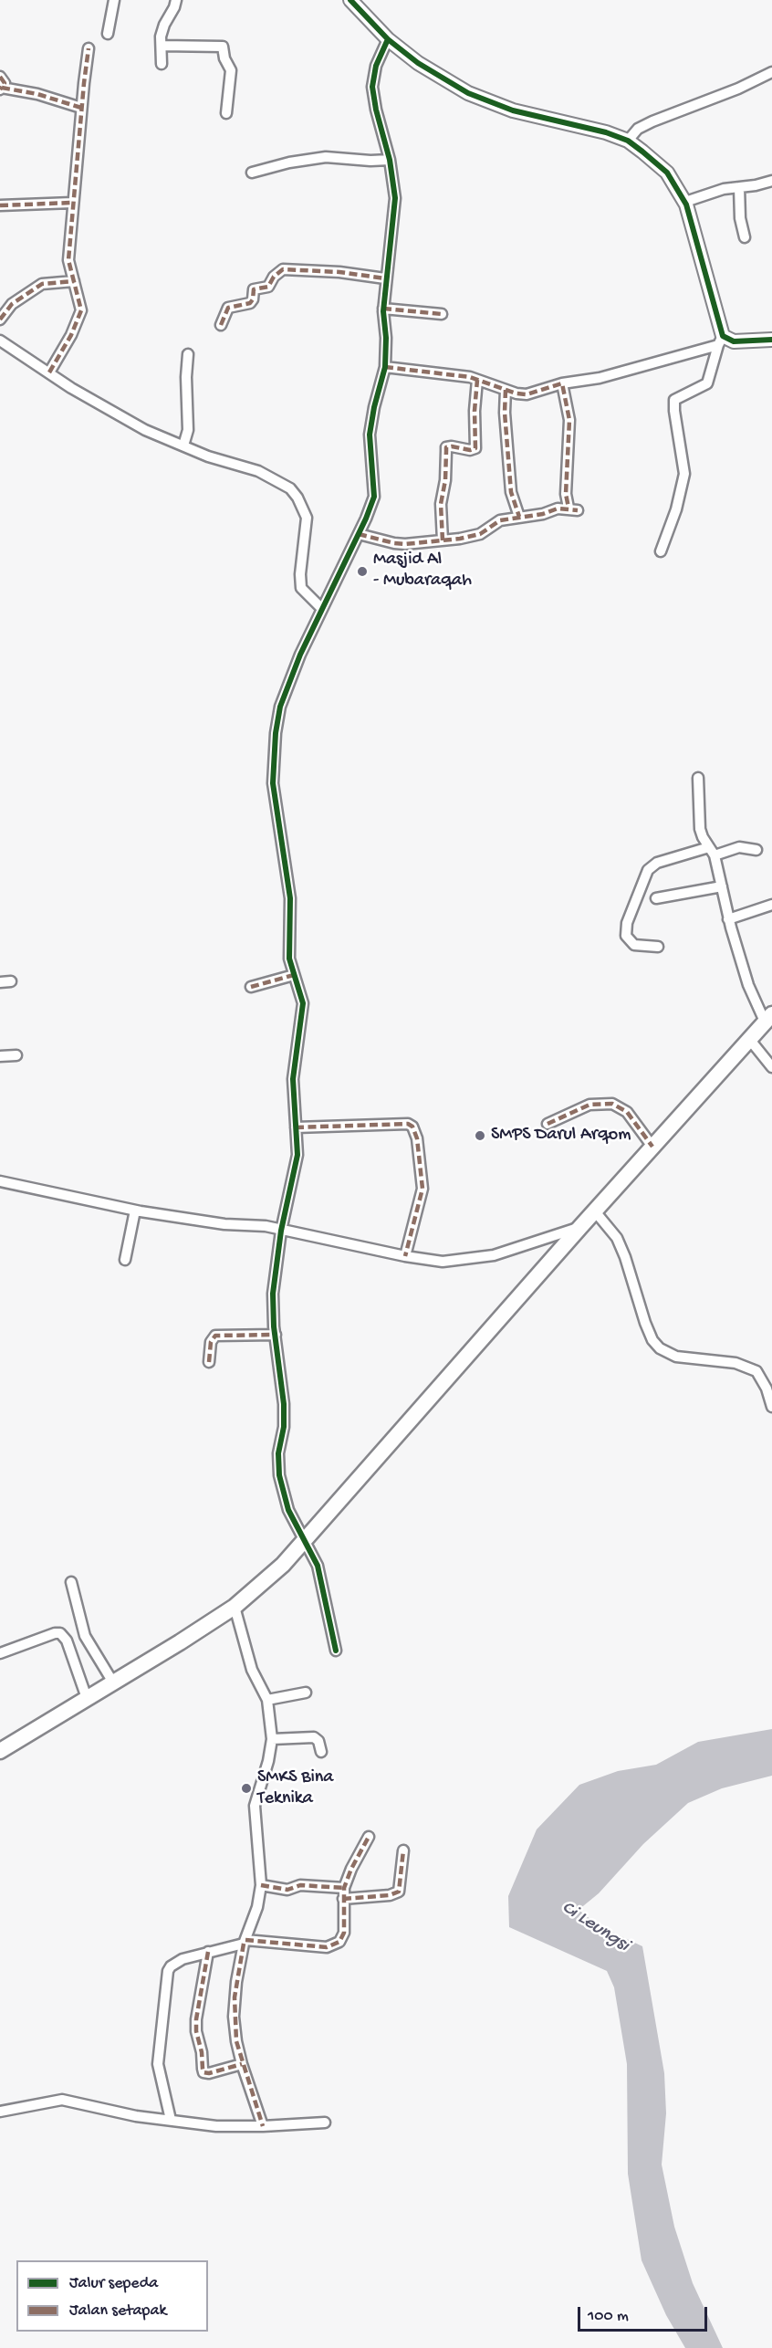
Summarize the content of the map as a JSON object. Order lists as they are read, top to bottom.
{
  "water": ["Ci Leungsi"],
  "places": ["Masjid Al - Mubaraqah", "SMPS Darul Arqom", "SMKS Bina Teknika"],
  "legend": ["Jalur sepeda", "Jalan setapak"],
  "scale_bar": "100 m"
}
